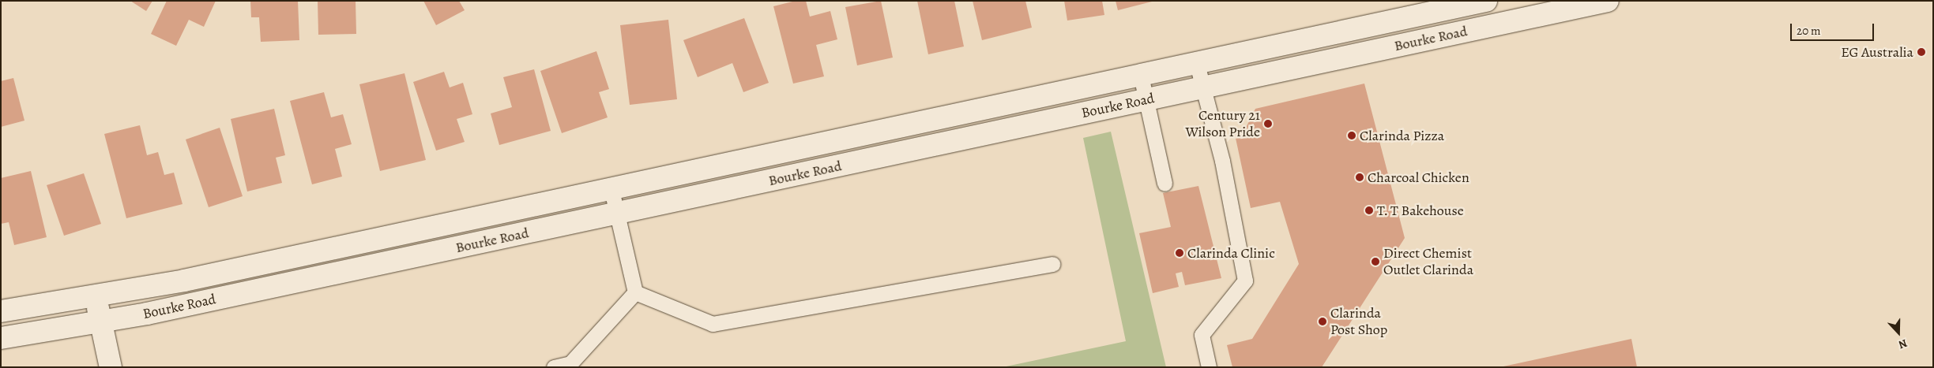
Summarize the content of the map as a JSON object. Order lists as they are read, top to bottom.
{
  "streets": {
    "main road": ["Bourke Road"]
  },
  "places": [
    "EG Australia",
    "Century 21 Wilson Pride",
    "Clarinda Pizza",
    "Charcoal Chicken",
    "T. T Bakehouse",
    "Clarinda Clinic",
    "Direct Chemist Outlet Clarinda",
    "Clarinda Post Shop"
  ],
  "scale_bar": "20 m",
  "north": "bottom"
}
